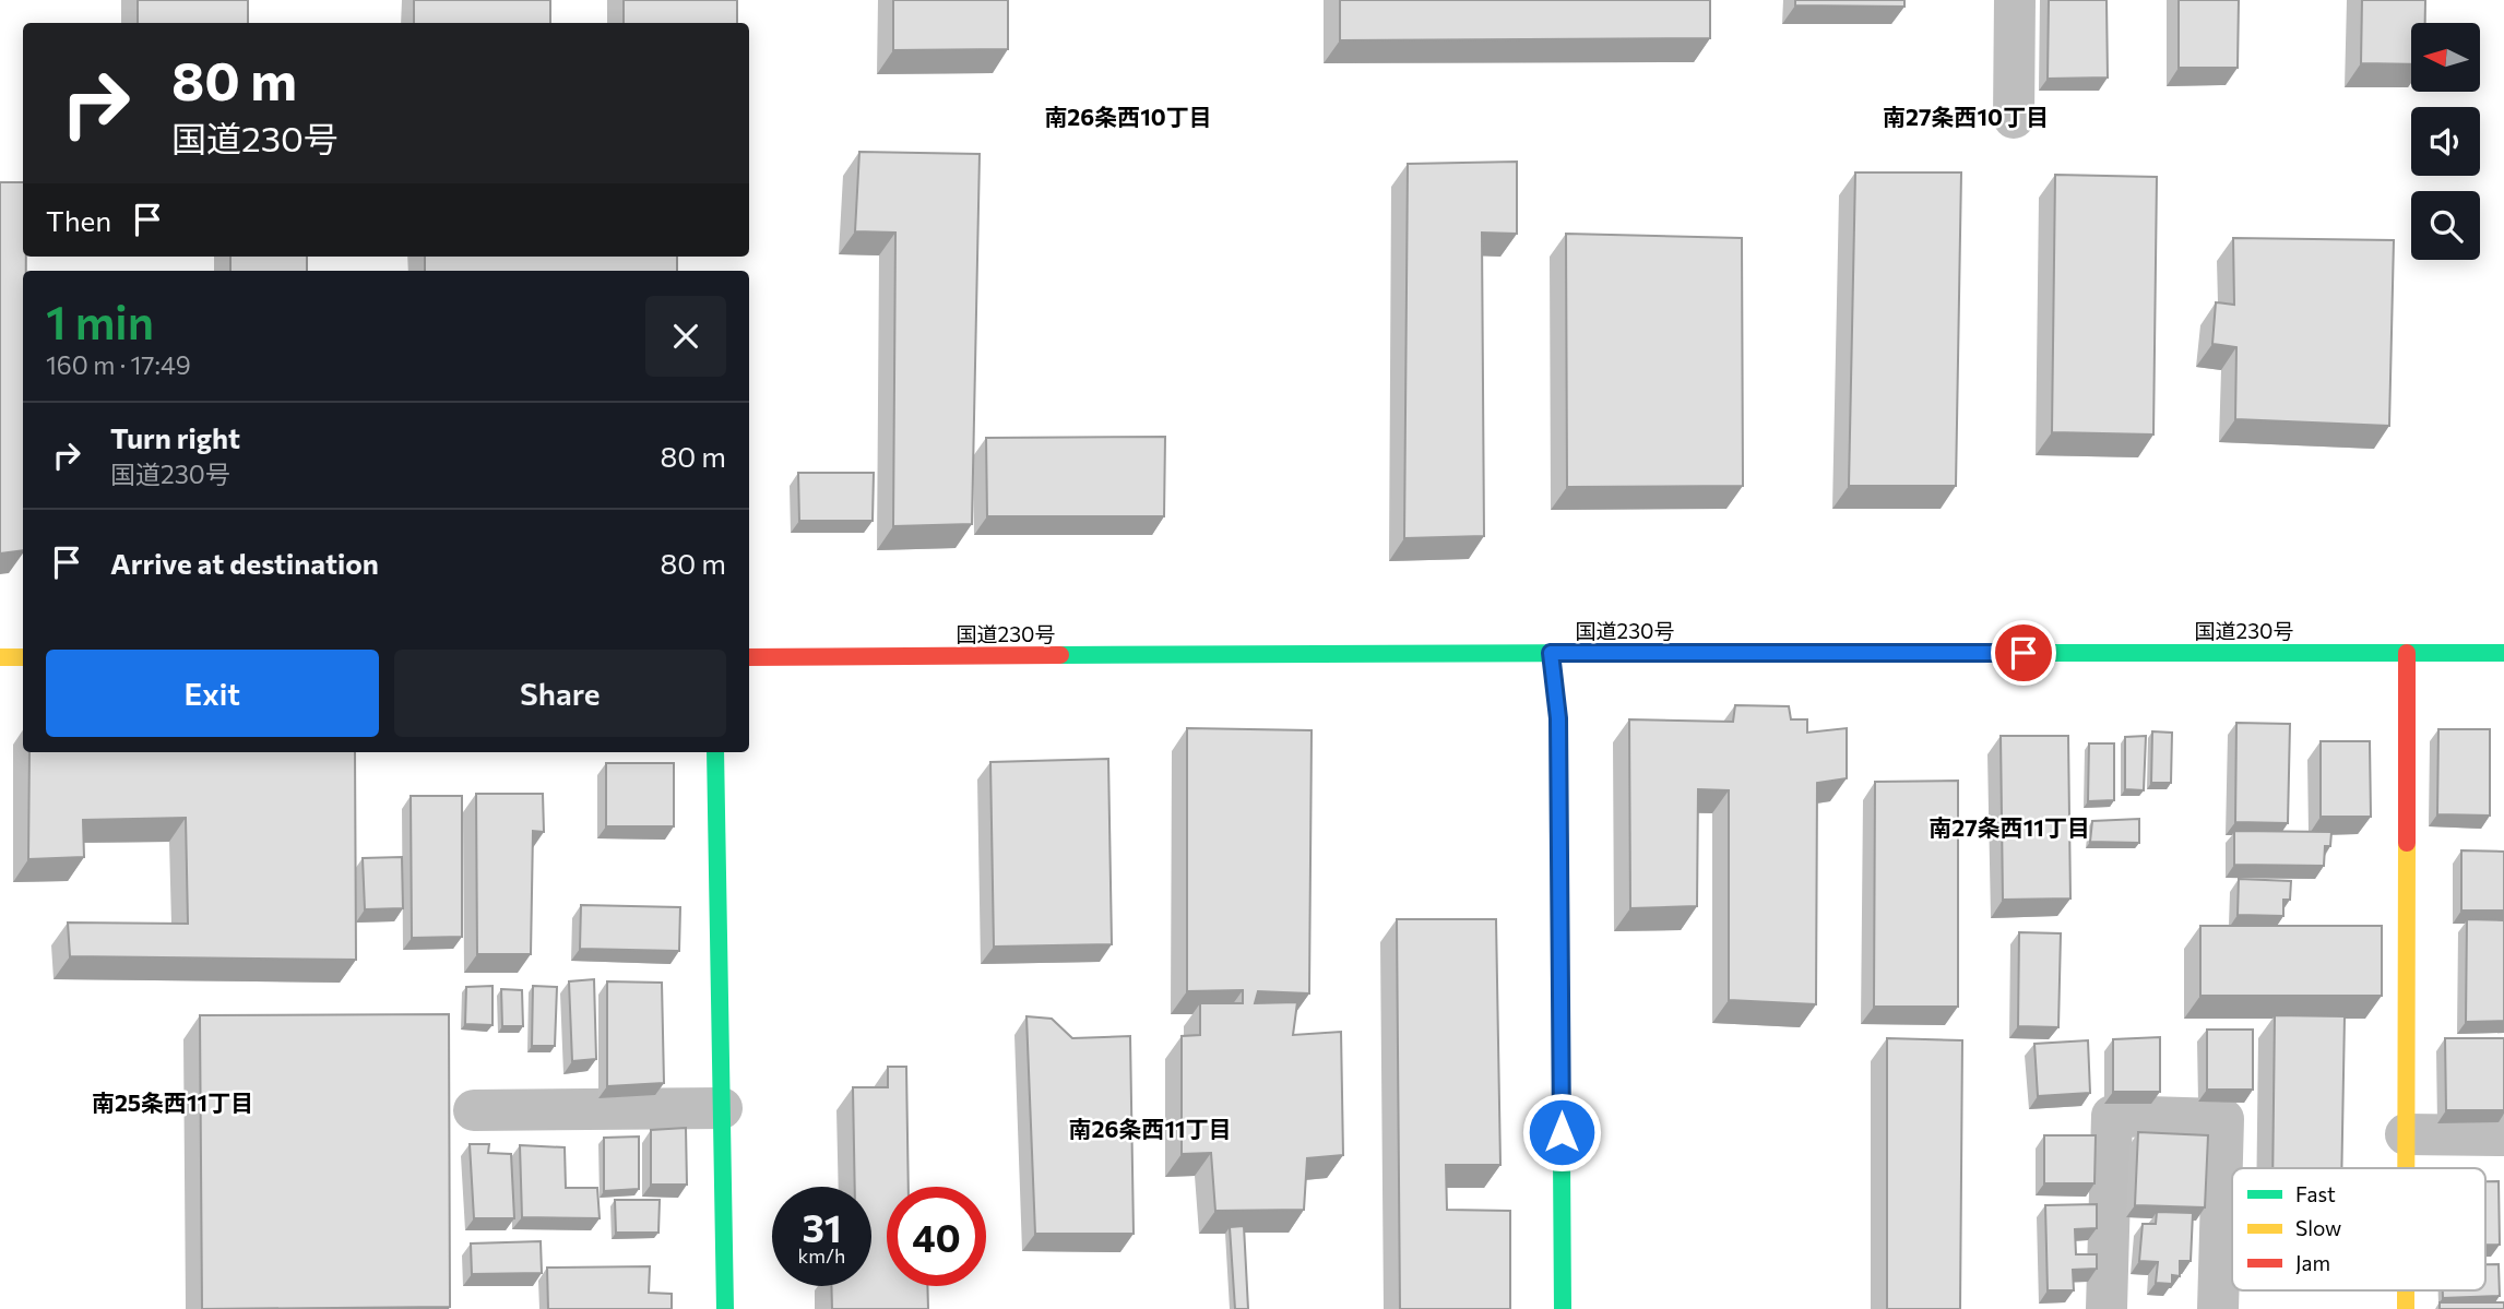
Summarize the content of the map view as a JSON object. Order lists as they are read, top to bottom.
{
  "streets": {
    "main road": ["国道230号"]
  },
  "districts": [
    "南26条西10丁目",
    "南27条西10丁目",
    "南27条西11丁目",
    "南25条西11丁目",
    "南26条西11丁目"
  ],
  "legend": ["Fast", "Slow", "Jam"],
  "north": "left",
  "page": {
    "turn": ["80 m", "国道230号"],
    "then": "Then",
    "heading": ["1 min", "160 m · 17:49"],
    "list": [
      {
        "name": "Turn right",
        "note": "国道230号",
        "value": "80 m"
      },
      {
        "name": "Arrive at destination",
        "value": "80 m"
      }
    ],
    "buttons": ["Exit", "Share"],
    "speed": "31 km/h",
    "limit": "40"
  }
}
